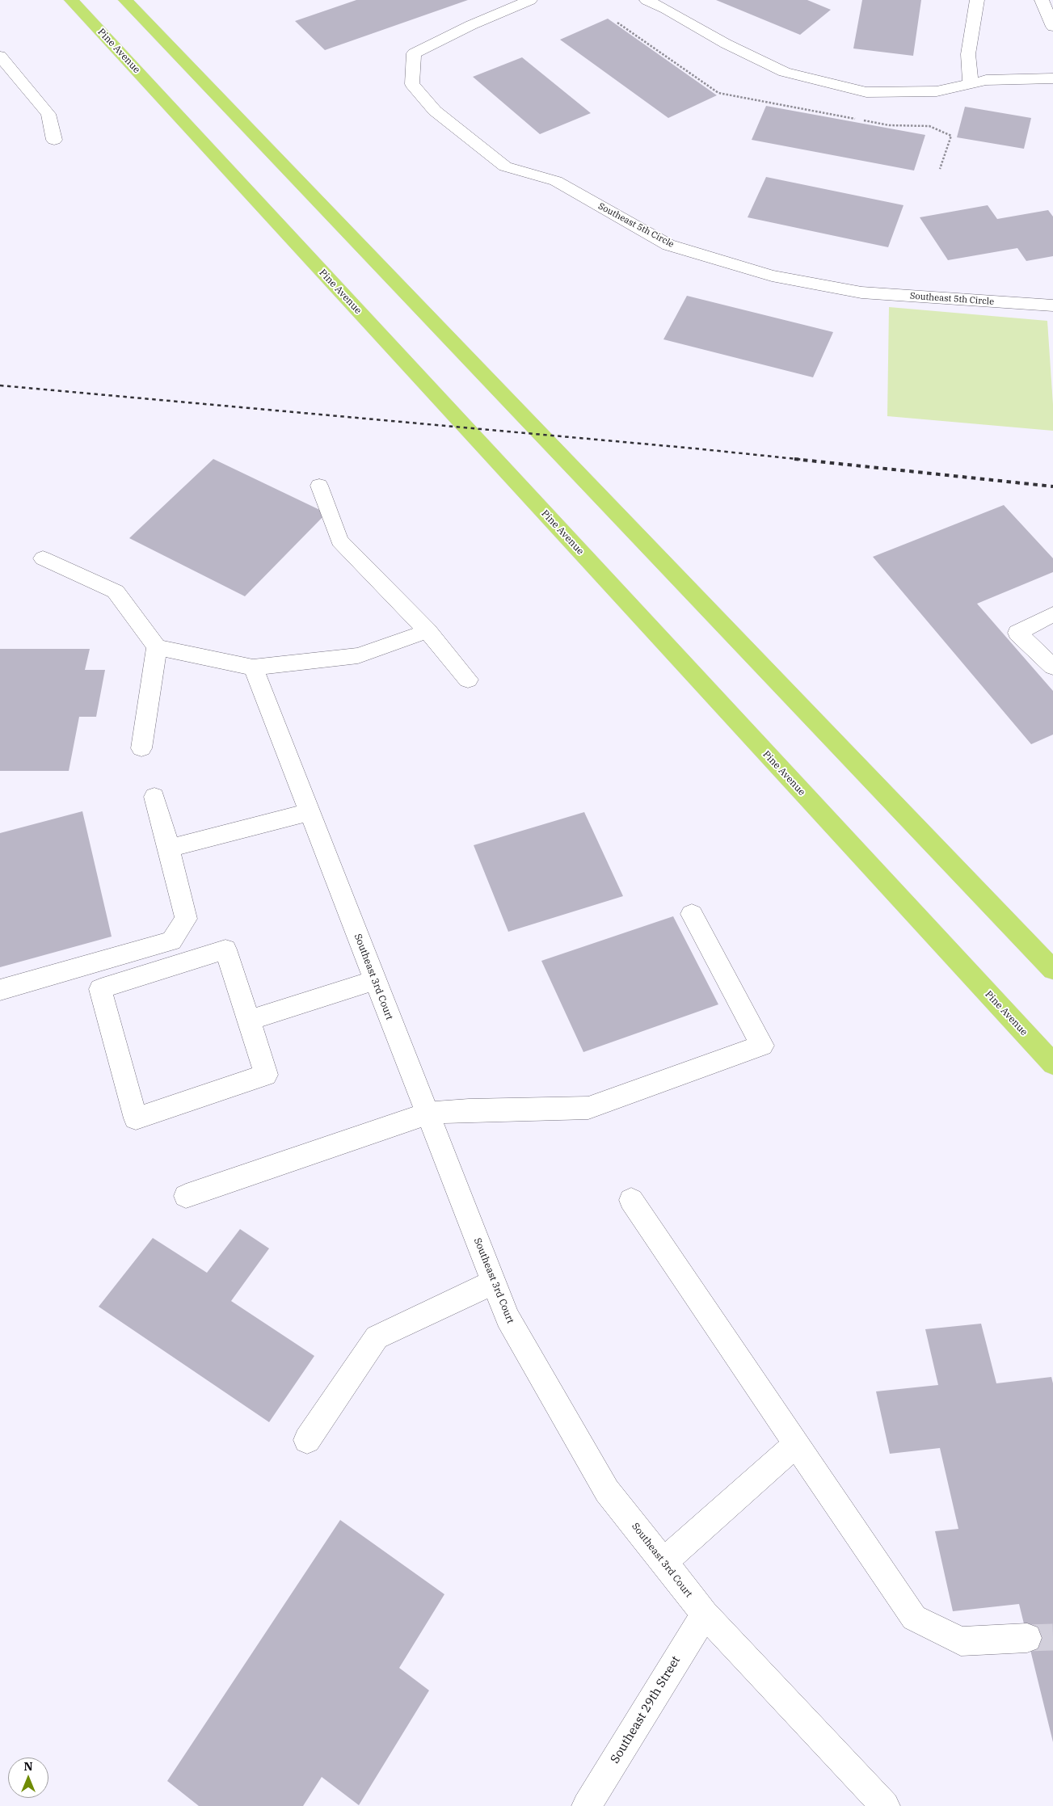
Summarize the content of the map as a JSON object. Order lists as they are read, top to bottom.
{
  "streets": {
    "highway": ["Pine Avenue"],
    "street": ["Southeast 5th Circle", "Southeast 3rd Court", "Southeast 29th Street"]
  },
  "crossings": [
    ["Southeast 3rd Court", "Southeast 29th Street"]
  ],
  "north": "top"
}
